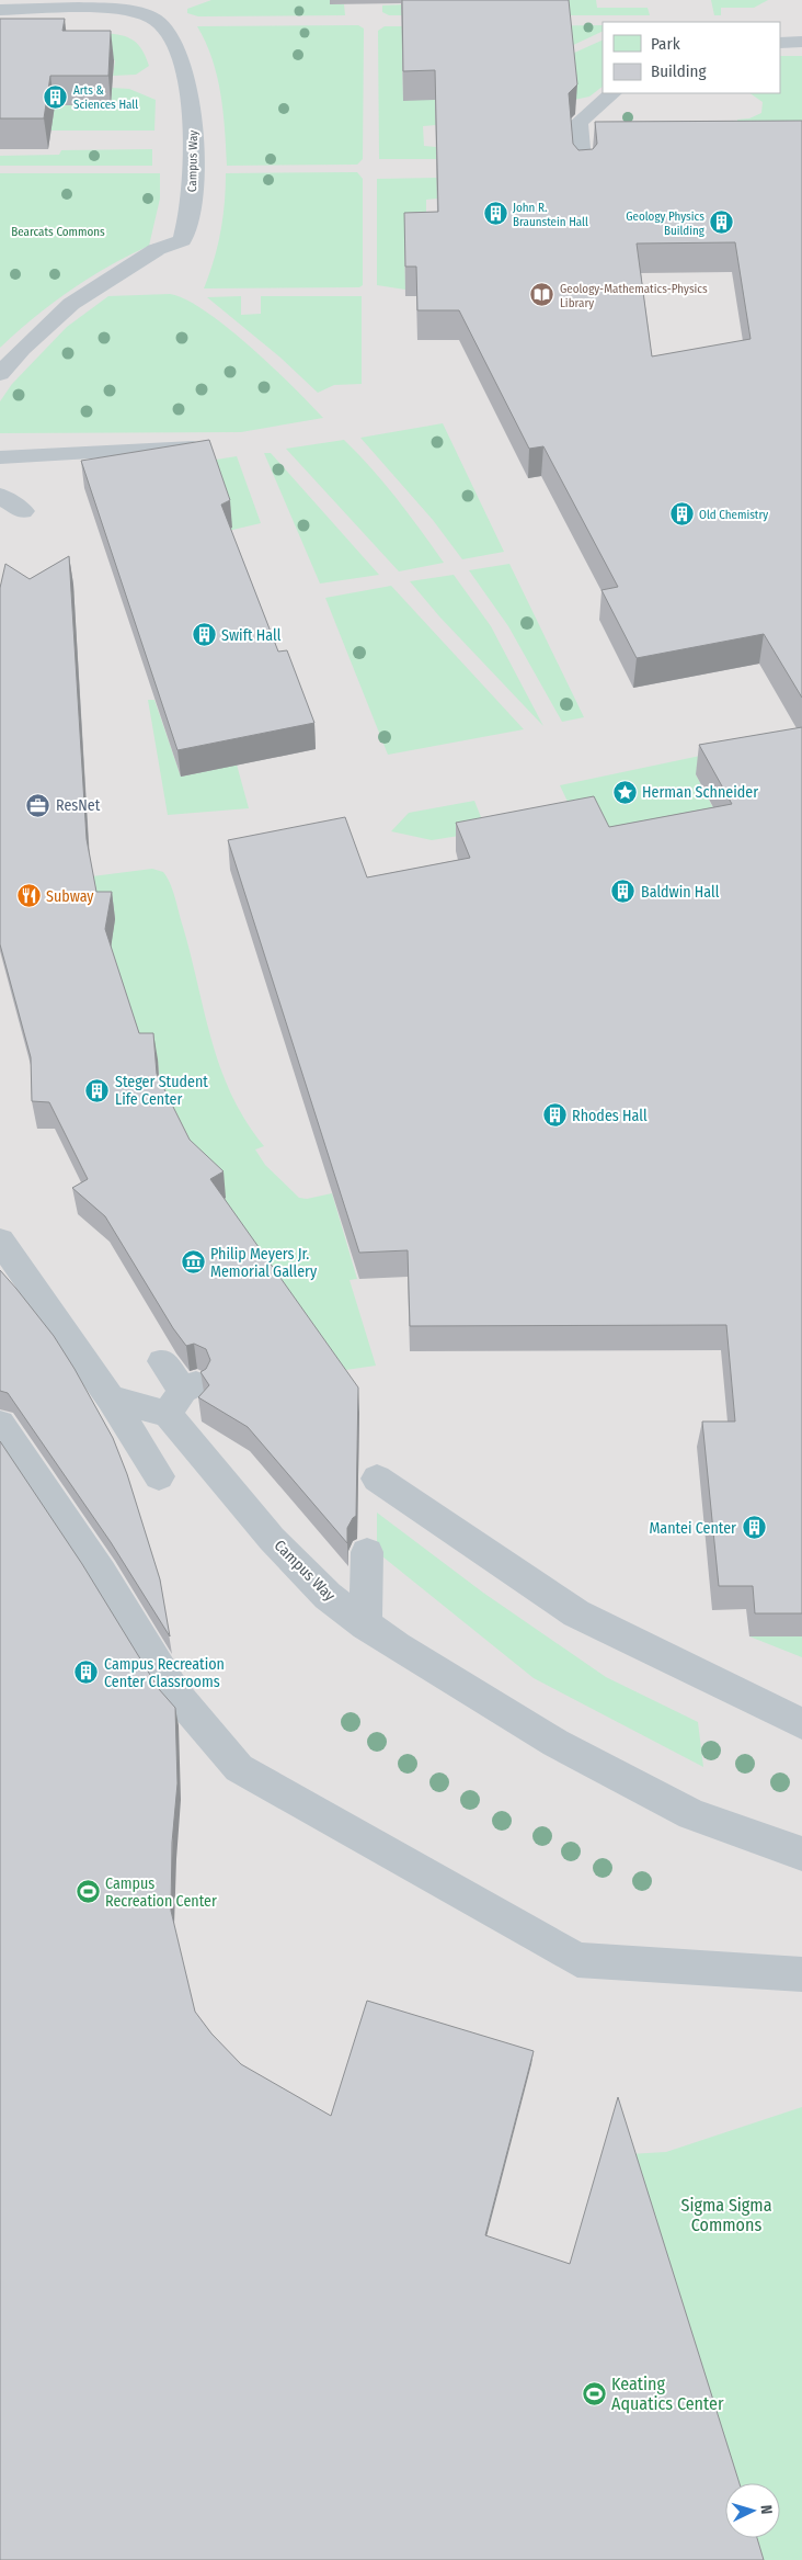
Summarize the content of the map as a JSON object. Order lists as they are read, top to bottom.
{
  "streets": {
    "street": ["Campus Way"]
  },
  "parks": ["Bearcats Commons", "Sigma Sigma Commons"],
  "places": {
    "building": [
      "Arts & Sciences Hall",
      "John R. Braunstein Hall",
      "Geology Physics Building",
      "Old Chemistry",
      "Swift Hall",
      "Baldwin Hall",
      "Steger Student Life Center",
      "Rhodes Hall",
      "Mantei Center",
      "Campus Recreation Center Classrooms"
    ],
    "library": ["Geology-Mathematics-Physics Library"],
    "place": ["Herman Schneider"],
    "office": ["ResNet"],
    "restaurant": ["Subway"],
    "museum": ["Philip Meyers Jr. Memorial Gallery"],
    "sports": ["Campus Recreation Center", "Keating Aquatics Center"]
  },
  "legend": ["Park", "Building"],
  "north": "right"
}
